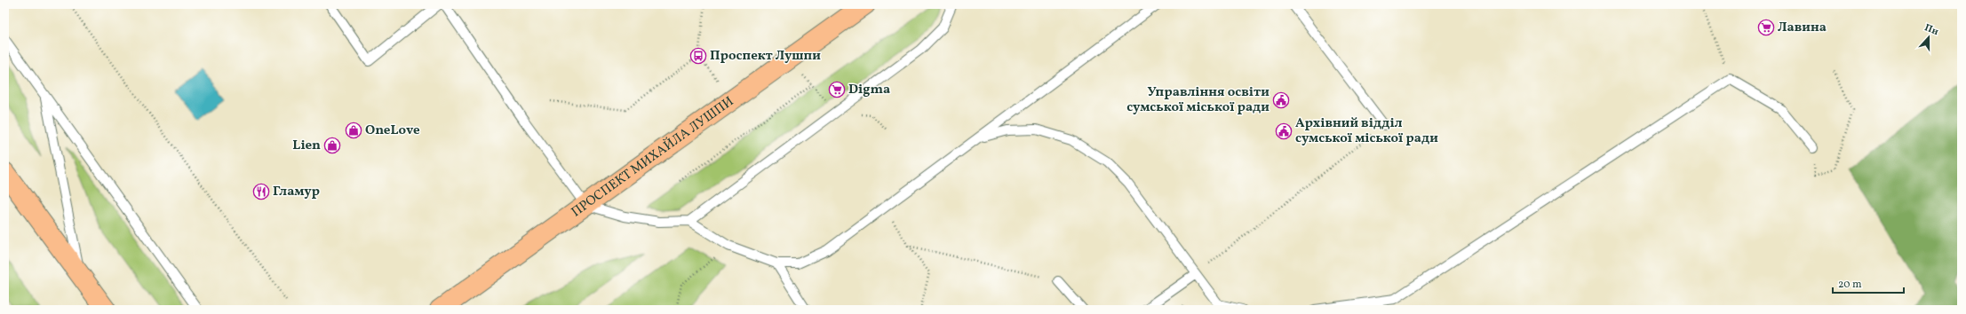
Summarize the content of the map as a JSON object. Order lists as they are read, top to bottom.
{
  "streets": {
    "main road": ["ПРОСПЕКТ МИХАЙЛА ЛУШПИ"]
  },
  "places": {
    "supermarket": ["Лавина", "Digma"],
    "bus stop": ["Проспект Лушпи"],
    "public building": ["Управління освіти сумської міської ради", "Архівний відділ сумської міської ради"],
    "shop": ["OneLove", "Lien"],
    "restaurant": ["Гламур"]
  },
  "scale_bar": "20 m",
  "north": "top"
}
